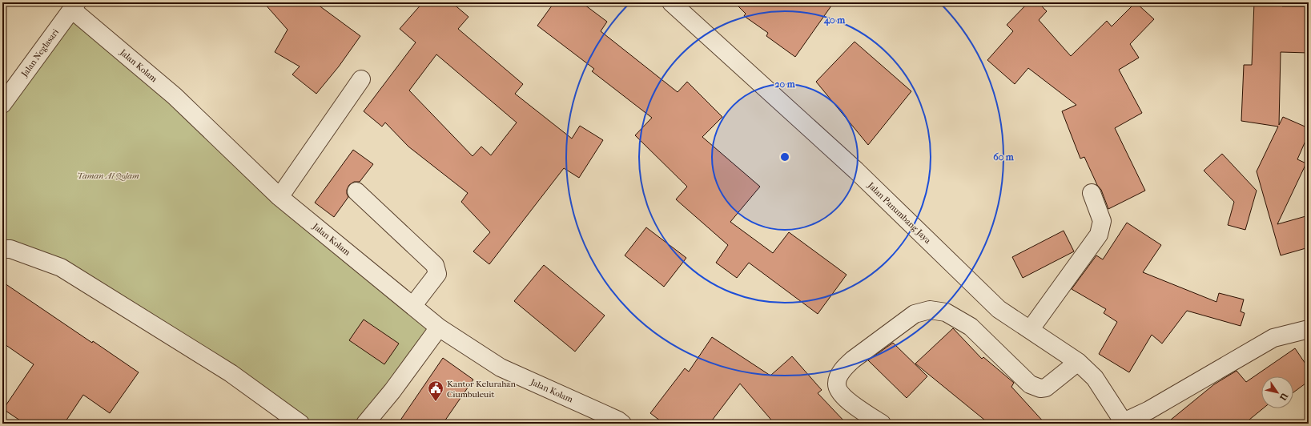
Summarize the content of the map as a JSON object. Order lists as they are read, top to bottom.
{
  "streets": {
    "street": ["Jalan Neglasari", "Jalan Kolam", "Jalan Panumbang Jaya"]
  },
  "crossings": [
    ["Jalan Neglasari", "Jalan Kolam"]
  ],
  "parks": ["Taman Al Qolam"],
  "places": {
    "public building": ["Kantor Kelurahan Ciumbuleuit"]
  },
  "north": "bottom right",
  "rings": ["40 m", "20 m", "60 m"]
}
